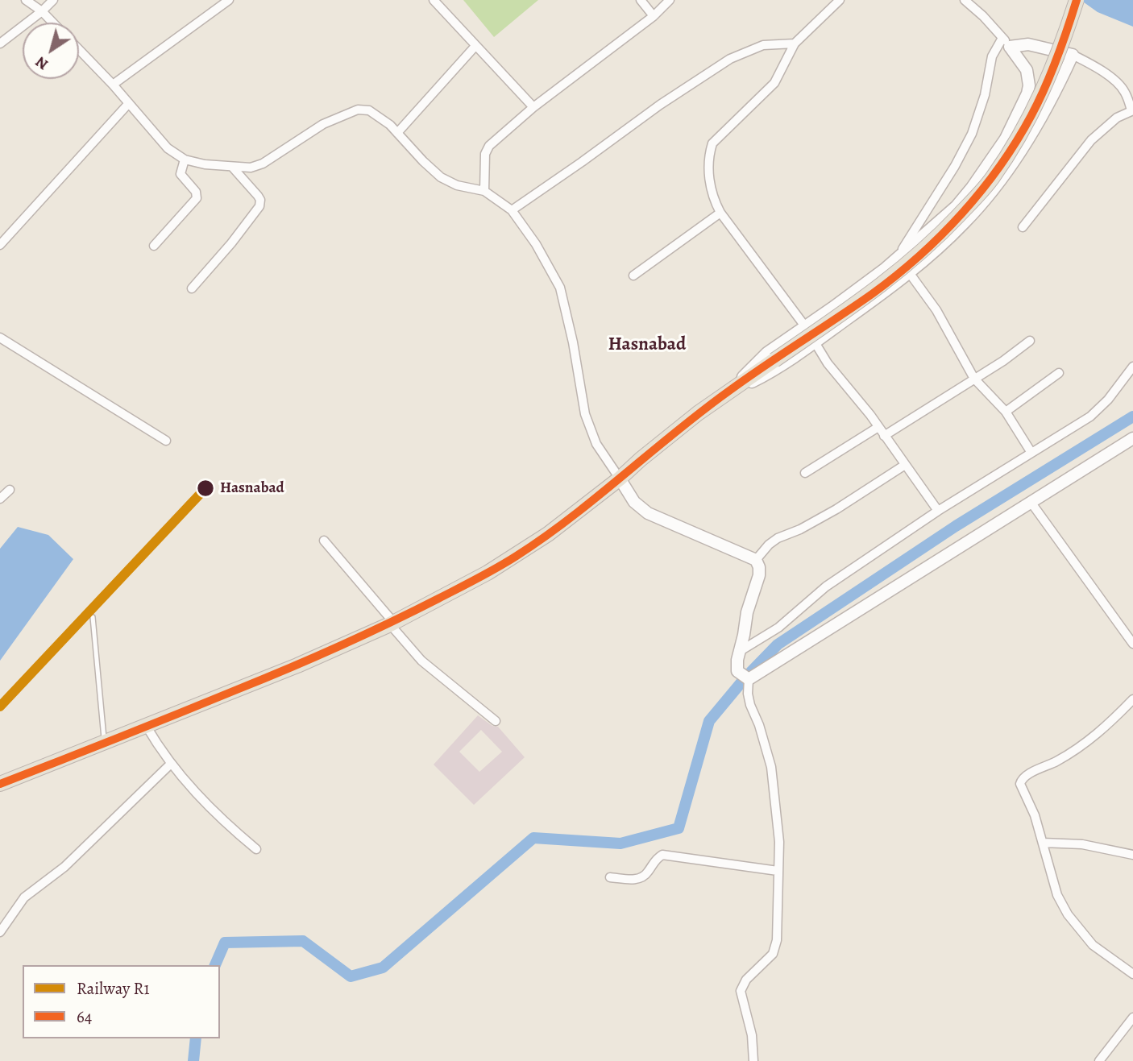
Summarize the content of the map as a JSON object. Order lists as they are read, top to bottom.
{
  "districts": ["Hasnabad"],
  "places": ["Hasnabad"],
  "lines": ["transit line 64", "rail line R1"],
  "legend": ["Railway R1", "64"],
  "north": "bottom left"
}
